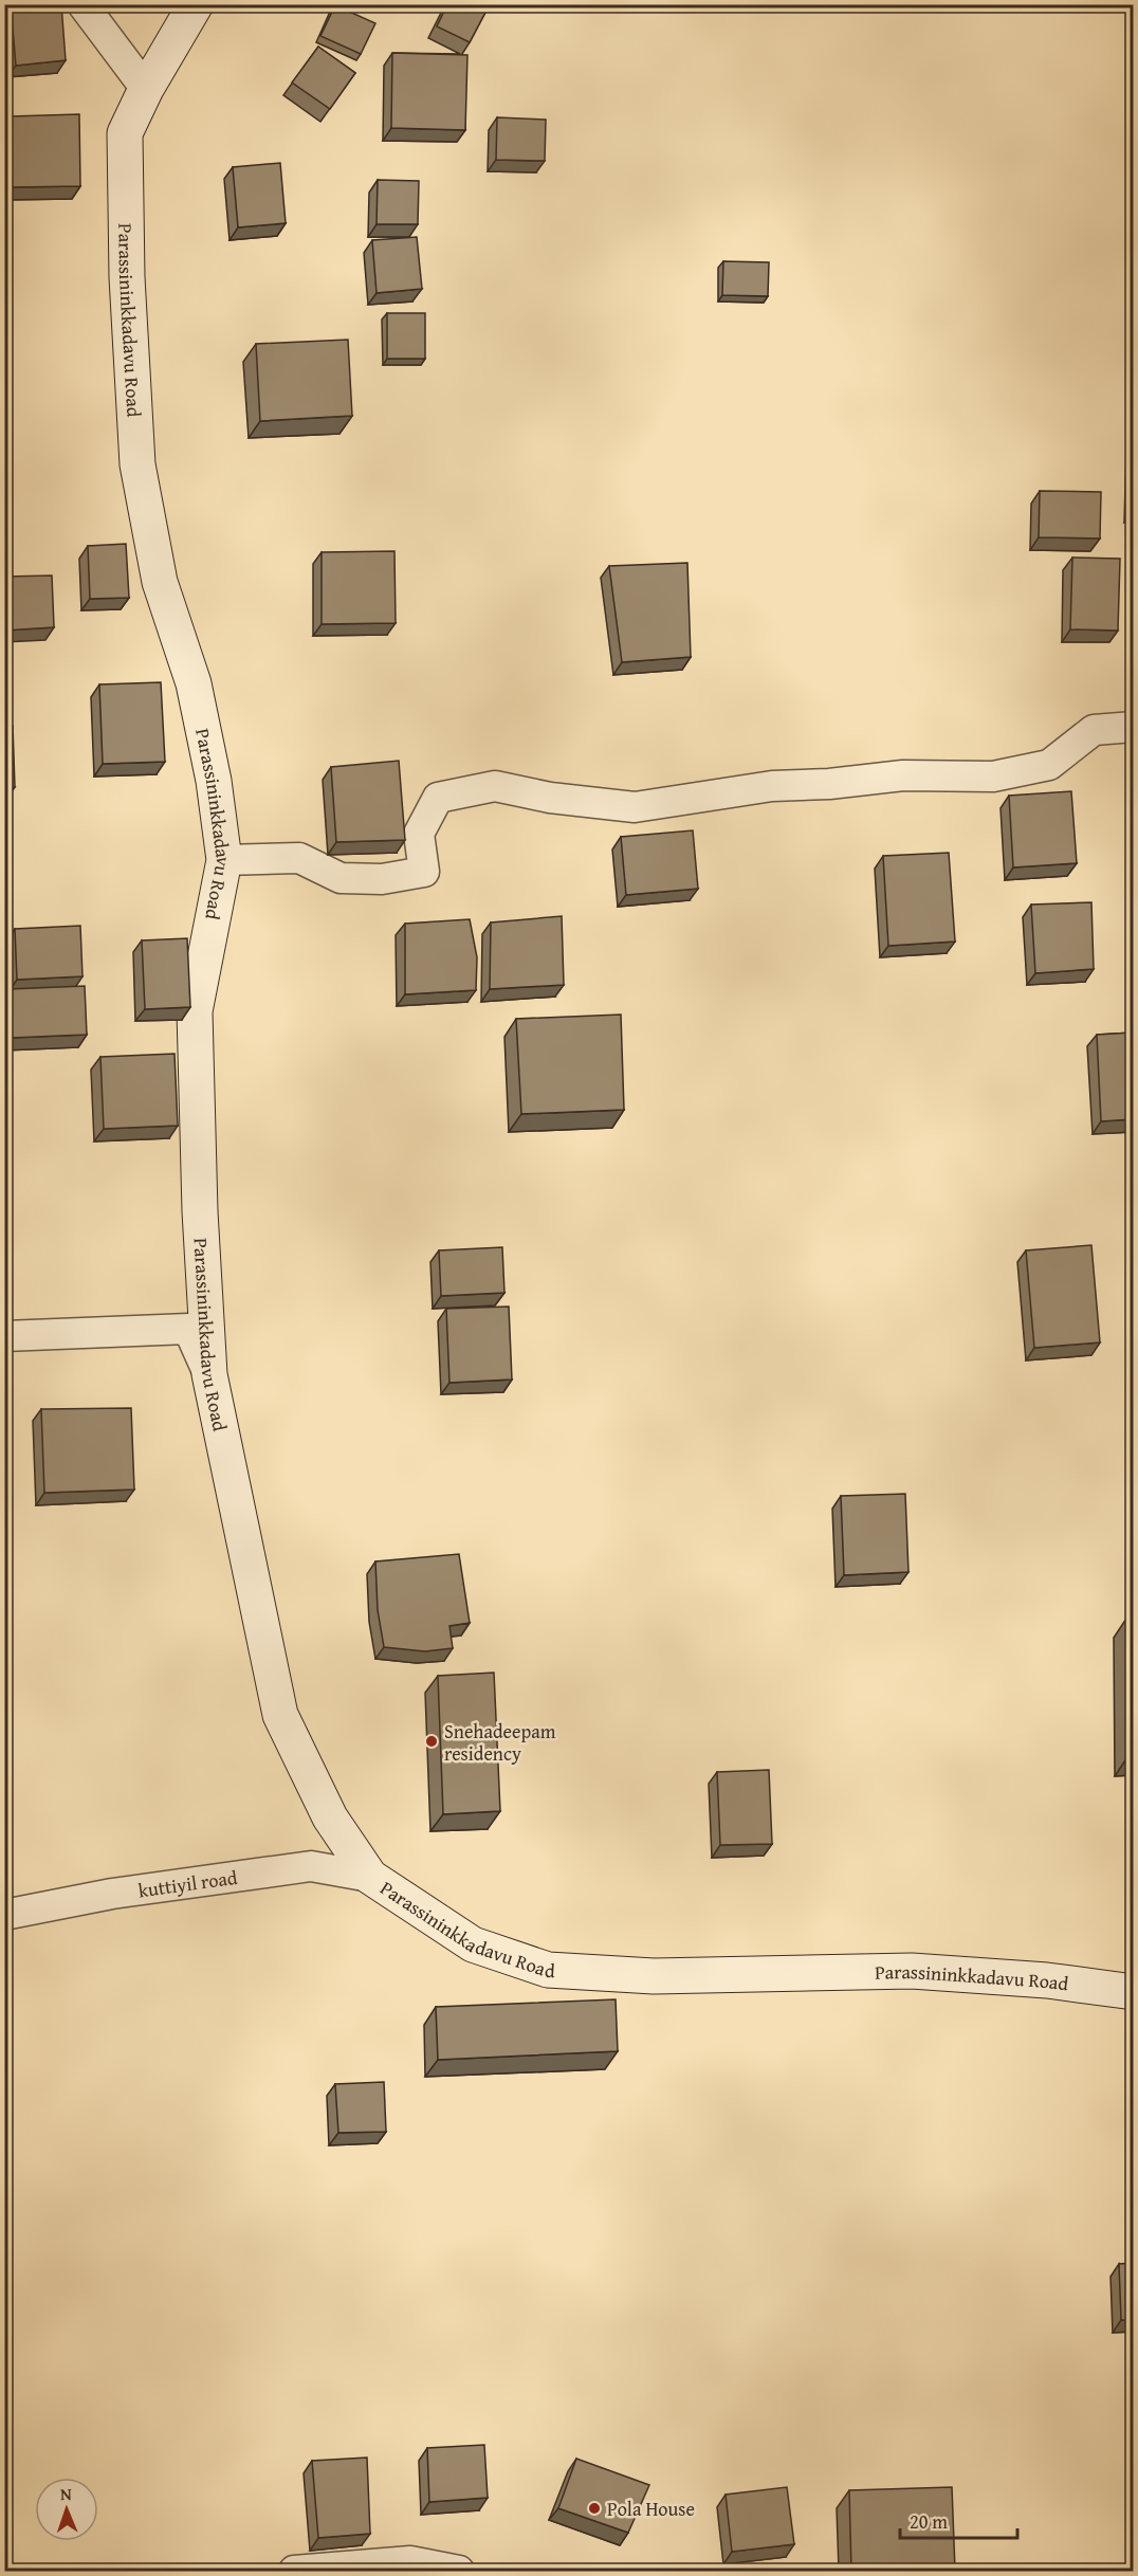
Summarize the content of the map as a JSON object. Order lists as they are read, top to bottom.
{
  "streets": {
    "main road": ["Parassininkkadavu Road"],
    "street": ["kuttiyil road"]
  },
  "crossings": [
    ["Parassininkkadavu Road", "kuttiyil road"]
  ],
  "places": ["Snehadeepam residency", "Pola House"],
  "scale_bar": "20 m",
  "north": "top"
}
